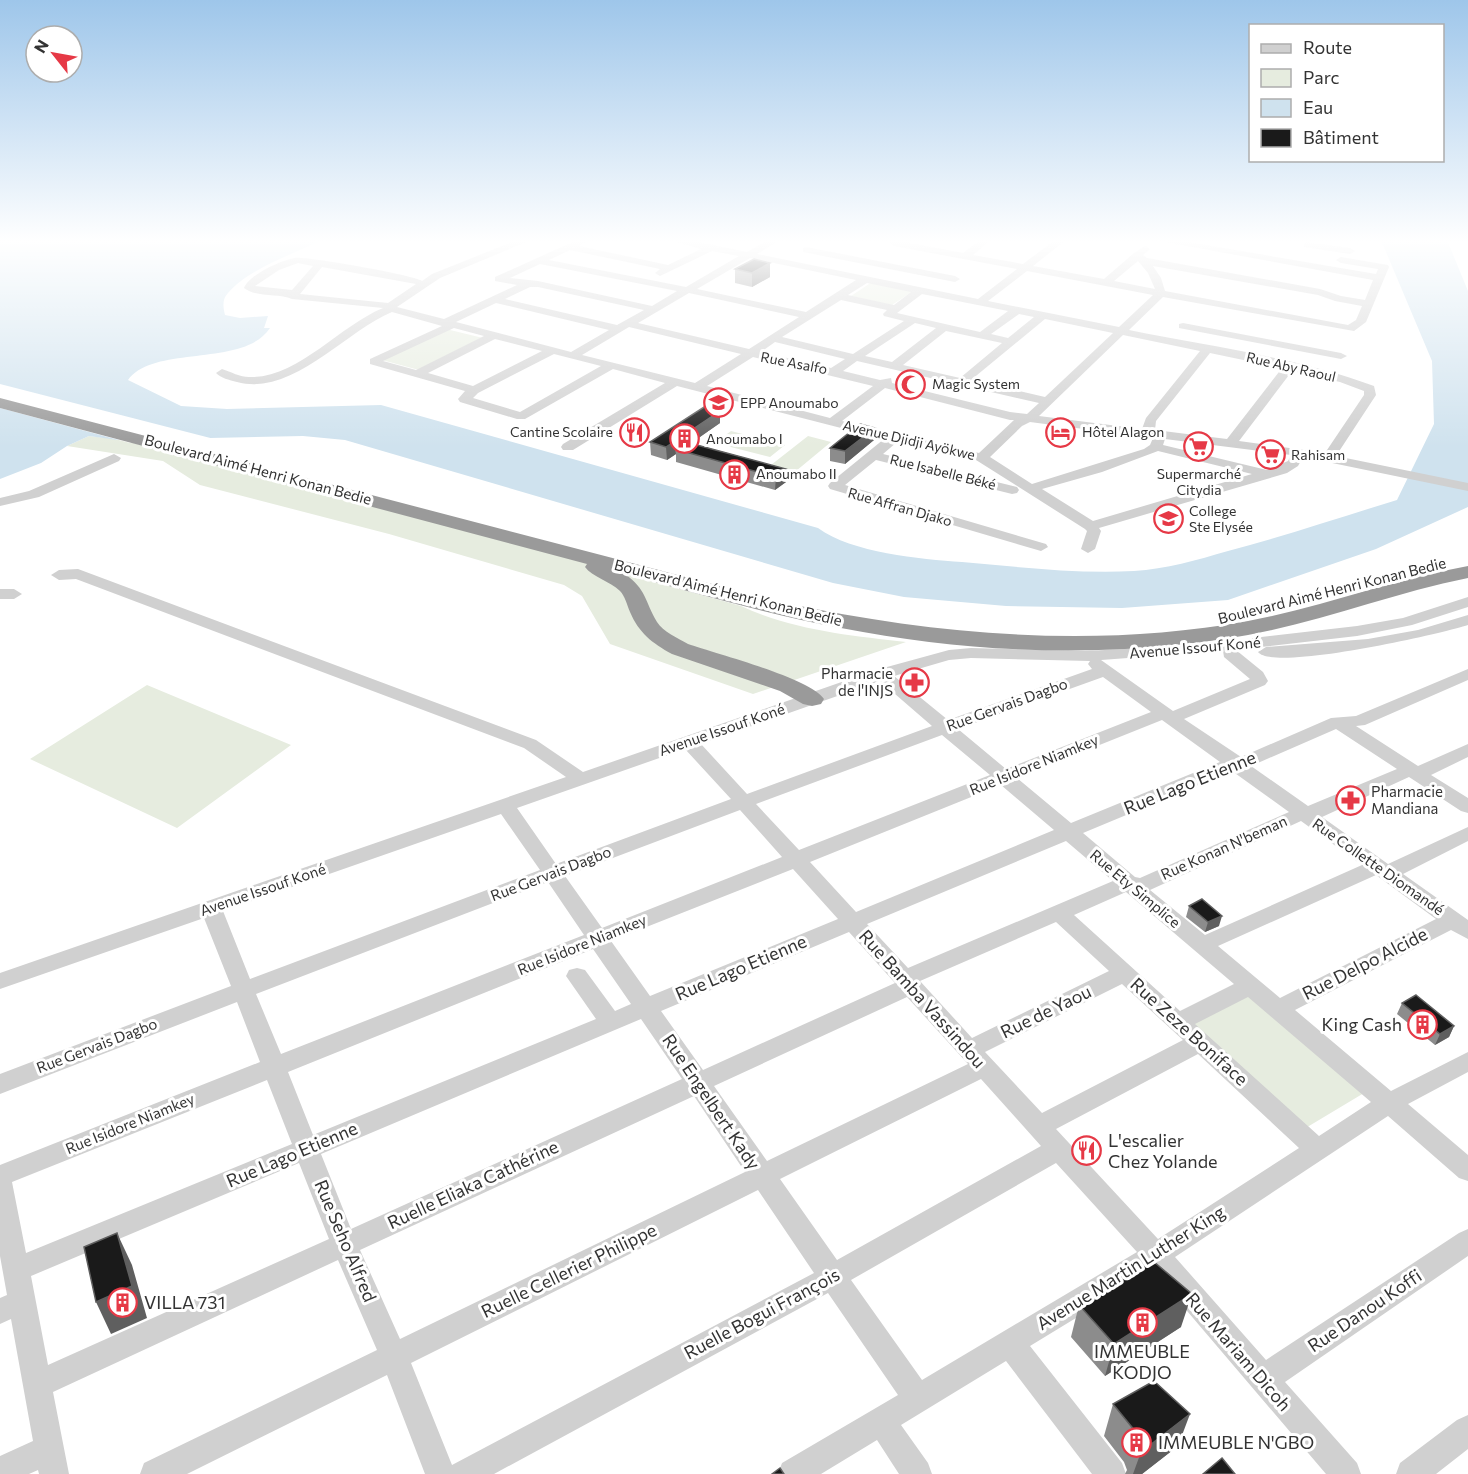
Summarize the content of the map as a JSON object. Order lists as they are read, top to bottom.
{
  "streets": {
    "highway": ["Boulevard Aimé Henri Konan Bedie"],
    "street": [
      "Rue Asalfo",
      "Rue Aby Raoul",
      "Avenue Djidji Ayökwe",
      "Rue Isabelle Béké",
      "Rue Affran Djako",
      "Avenue Issouf Koné",
      "Rue Gervais Dagbo",
      "Rue Isidore Niamkey",
      "Rue Lago Etienne",
      "Rue Konan N'beman",
      "Rue Collette Diomandé",
      "Rue Ety Simplice",
      "Rue Delpo Alcide",
      "Rue Bamba Vassindou",
      "Rue de Yaou",
      "Rue Zeze Boniface",
      "Rue Engelbert Kady",
      "Ruelle Eliaka Cathérine",
      "Rue Seho Alfred",
      "Avenue Martin Luther King",
      "Ruelle Cellerier Philippe",
      "Rue Danou Koffi",
      "Ruelle Bogui François",
      "Rue Mariam Dicoh"
    ]
  },
  "crossings": [
    ["Rue Aby Raoul", "Avenue Djidji Ayökwe"],
    ["Avenue Djidji Ayökwe", "Rue Affran Djako"],
    ["Rue Isabelle Béké", "Rue Affran Djako"],
    ["Avenue Issouf Koné", "Rue Collette Diomandé"],
    ["Avenue Issouf Koné", "Rue Ety Simplice"],
    ["Avenue Issouf Koné", "Rue Bamba Vassindou"],
    ["Avenue Issouf Koné", "Rue Engelbert Kady"],
    ["Avenue Issouf Koné", "Rue Seho Alfred"],
    ["Rue Gervais Dagbo", "Rue Collette Diomandé"],
    ["Rue Gervais Dagbo", "Rue Ety Simplice"],
    ["Rue Gervais Dagbo", "Rue Bamba Vassindou"],
    ["Rue Gervais Dagbo", "Rue Engelbert Kady"],
    ["Rue Gervais Dagbo", "Rue Seho Alfred"],
    ["Rue Isidore Niamkey", "Rue Collette Diomandé"],
    ["Rue Isidore Niamkey", "Rue Ety Simplice"],
    ["Rue Isidore Niamkey", "Rue Bamba Vassindou"],
    ["Rue Isidore Niamkey", "Rue Engelbert Kady"],
    ["Rue Isidore Niamkey", "Rue Seho Alfred"],
    ["Rue Lago Etienne", "Rue Collette Diomandé"],
    ["Rue Lago Etienne", "Rue Ety Simplice"],
    ["Rue Lago Etienne", "Rue Bamba Vassindou"],
    ["Rue Lago Etienne", "Rue Engelbert Kady"],
    ["Rue Lago Etienne", "Rue Seho Alfred"],
    ["Rue Konan N'beman", "Rue Collette Diomandé"],
    ["Rue Konan N'beman", "Rue Ety Simplice"],
    ["Rue Konan N'beman", "Rue Bamba Vassindou"],
    ["Rue Konan N'beman", "Rue Zeze Boniface"],
    ["Rue Konan N'beman", "Ruelle Eliaka Cathérine"],
    ["Rue Collette Diomandé", "Rue Delpo Alcide"],
    ["Rue Ety Simplice", "Rue Delpo Alcide"],
    ["Rue Ety Simplice", "Avenue Martin Luther King"],
    ["Rue Bamba Vassindou", "Rue de Yaou"],
    ["Rue Bamba Vassindou", "Ruelle Eliaka Cathérine"],
    ["Rue Bamba Vassindou", "Avenue Martin Luther King"],
    ["Rue Bamba Vassindou", "Ruelle Cellerier Philippe"],
    ["Rue Bamba Vassindou", "Ruelle Bogui François"],
    ["Rue Bamba Vassindou", "Rue Mariam Dicoh"],
    ["Rue de Yaou", "Rue Zeze Boniface"],
    ["Rue de Yaou", "Ruelle Cellerier Philippe"],
    ["Rue Zeze Boniface", "Avenue Martin Luther King"],
    ["Rue Engelbert Kady", "Ruelle Eliaka Cathérine"],
    ["Rue Engelbert Kady", "Avenue Martin Luther King"],
    ["Rue Engelbert Kady", "Ruelle Cellerier Philippe"],
    ["Rue Engelbert Kady", "Ruelle Bogui François"],
    ["Ruelle Eliaka Cathérine", "Rue Seho Alfred"],
    ["Rue Seho Alfred", "Ruelle Cellerier Philippe"],
    ["Avenue Martin Luther King", "Rue Mariam Dicoh"],
    ["Rue Danou Koffi", "Rue Mariam Dicoh"]
  ],
  "places": {
    "mosque": ["Magic System"],
    "school or university": ["EPP Anoumabo", "College Ste Elysée"],
    "restaurant": ["Cantine Scolaire", "L'escalier Chez Yolande"],
    "hotel": ["Hôtel Alagon"],
    "building": [
      "Anoumabo I",
      "Anoumabo II",
      "King Cash",
      "VILLA 731",
      "IMMEUBLE KODJO",
      "IMMEUBLE N'GBO"
    ],
    "supermarket": ["Supermarché Citydia", "Rahisam"],
    "pharmacy": ["Pharmacie de l'INJS", "Pharmacie Mandiana"]
  },
  "legend": [
    "Route",
    "Parc",
    "Eau",
    "Bâtiment"
  ],
  "north": "top left"
}
